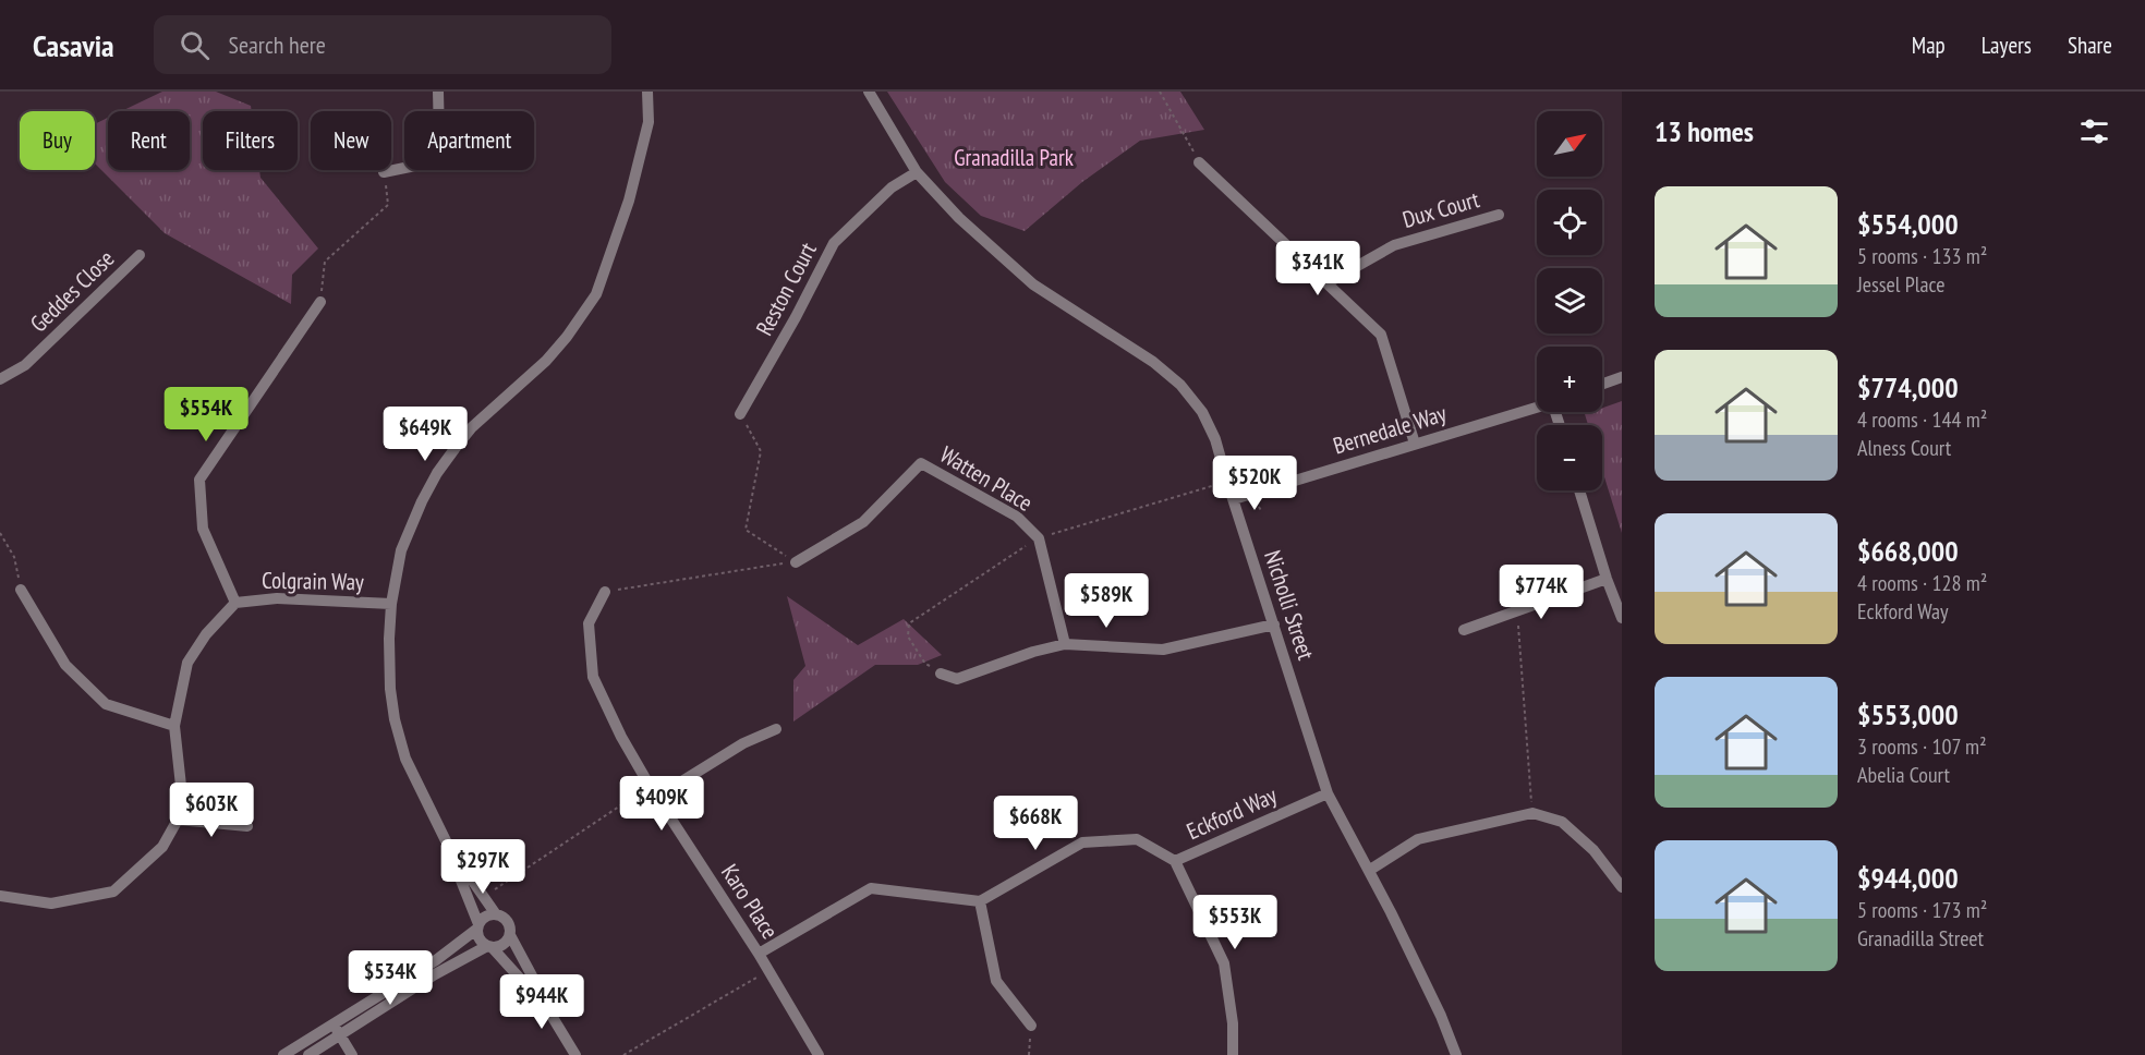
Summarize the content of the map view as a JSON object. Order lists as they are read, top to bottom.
{
  "streets": {
    "street": [
      "Dux Court",
      "Reston Court",
      "Geddes Close",
      "Bernedale Way",
      "Watten Place",
      "Colgrain Way",
      "Nicholli Street",
      "Eckford Way",
      "Karo Place"
    ]
  },
  "crossings": [
    ["Reston Court", "Nicholli Street"],
    ["Bernedale Way", "Nicholli Street"],
    ["Nicholli Street", "Eckford Way"]
  ],
  "parks": ["Granadilla Park"],
  "north": "top right",
  "page": {
    "header": "Casavia",
    "search": "Search here",
    "nav": ["Map", "Layers", "Share"],
    "heading": "13 homes",
    "map_buttons": ["+", "−"],
    "chip": [
      "Buy",
      "Rent",
      "Filters",
      "New",
      "Apartment"
    ],
    "list": [
      {
        "name": "$554,000",
        "note": "5 rooms · 133 m² · Jessel Place"
      },
      {
        "name": "$774,000",
        "note": "4 rooms · 144 m² · Alness Court"
      },
      {
        "name": "$668,000",
        "note": "4 rooms · 128 m² · Eckford Way"
      },
      {
        "name": "$553,000",
        "note": "3 rooms · 107 m² · Abelia Court"
      },
      {
        "name": "$944,000",
        "note": "5 rooms · 173 m² · Granadilla Street"
      }
    ],
    "price": [
      "$341K",
      "$554K",
      "$649K",
      "$520K",
      "$774K",
      "$589K",
      "$409K",
      "$603K",
      "$668K",
      "$297K",
      "$553K",
      "$534K",
      "$944K"
    ]
  }
}
